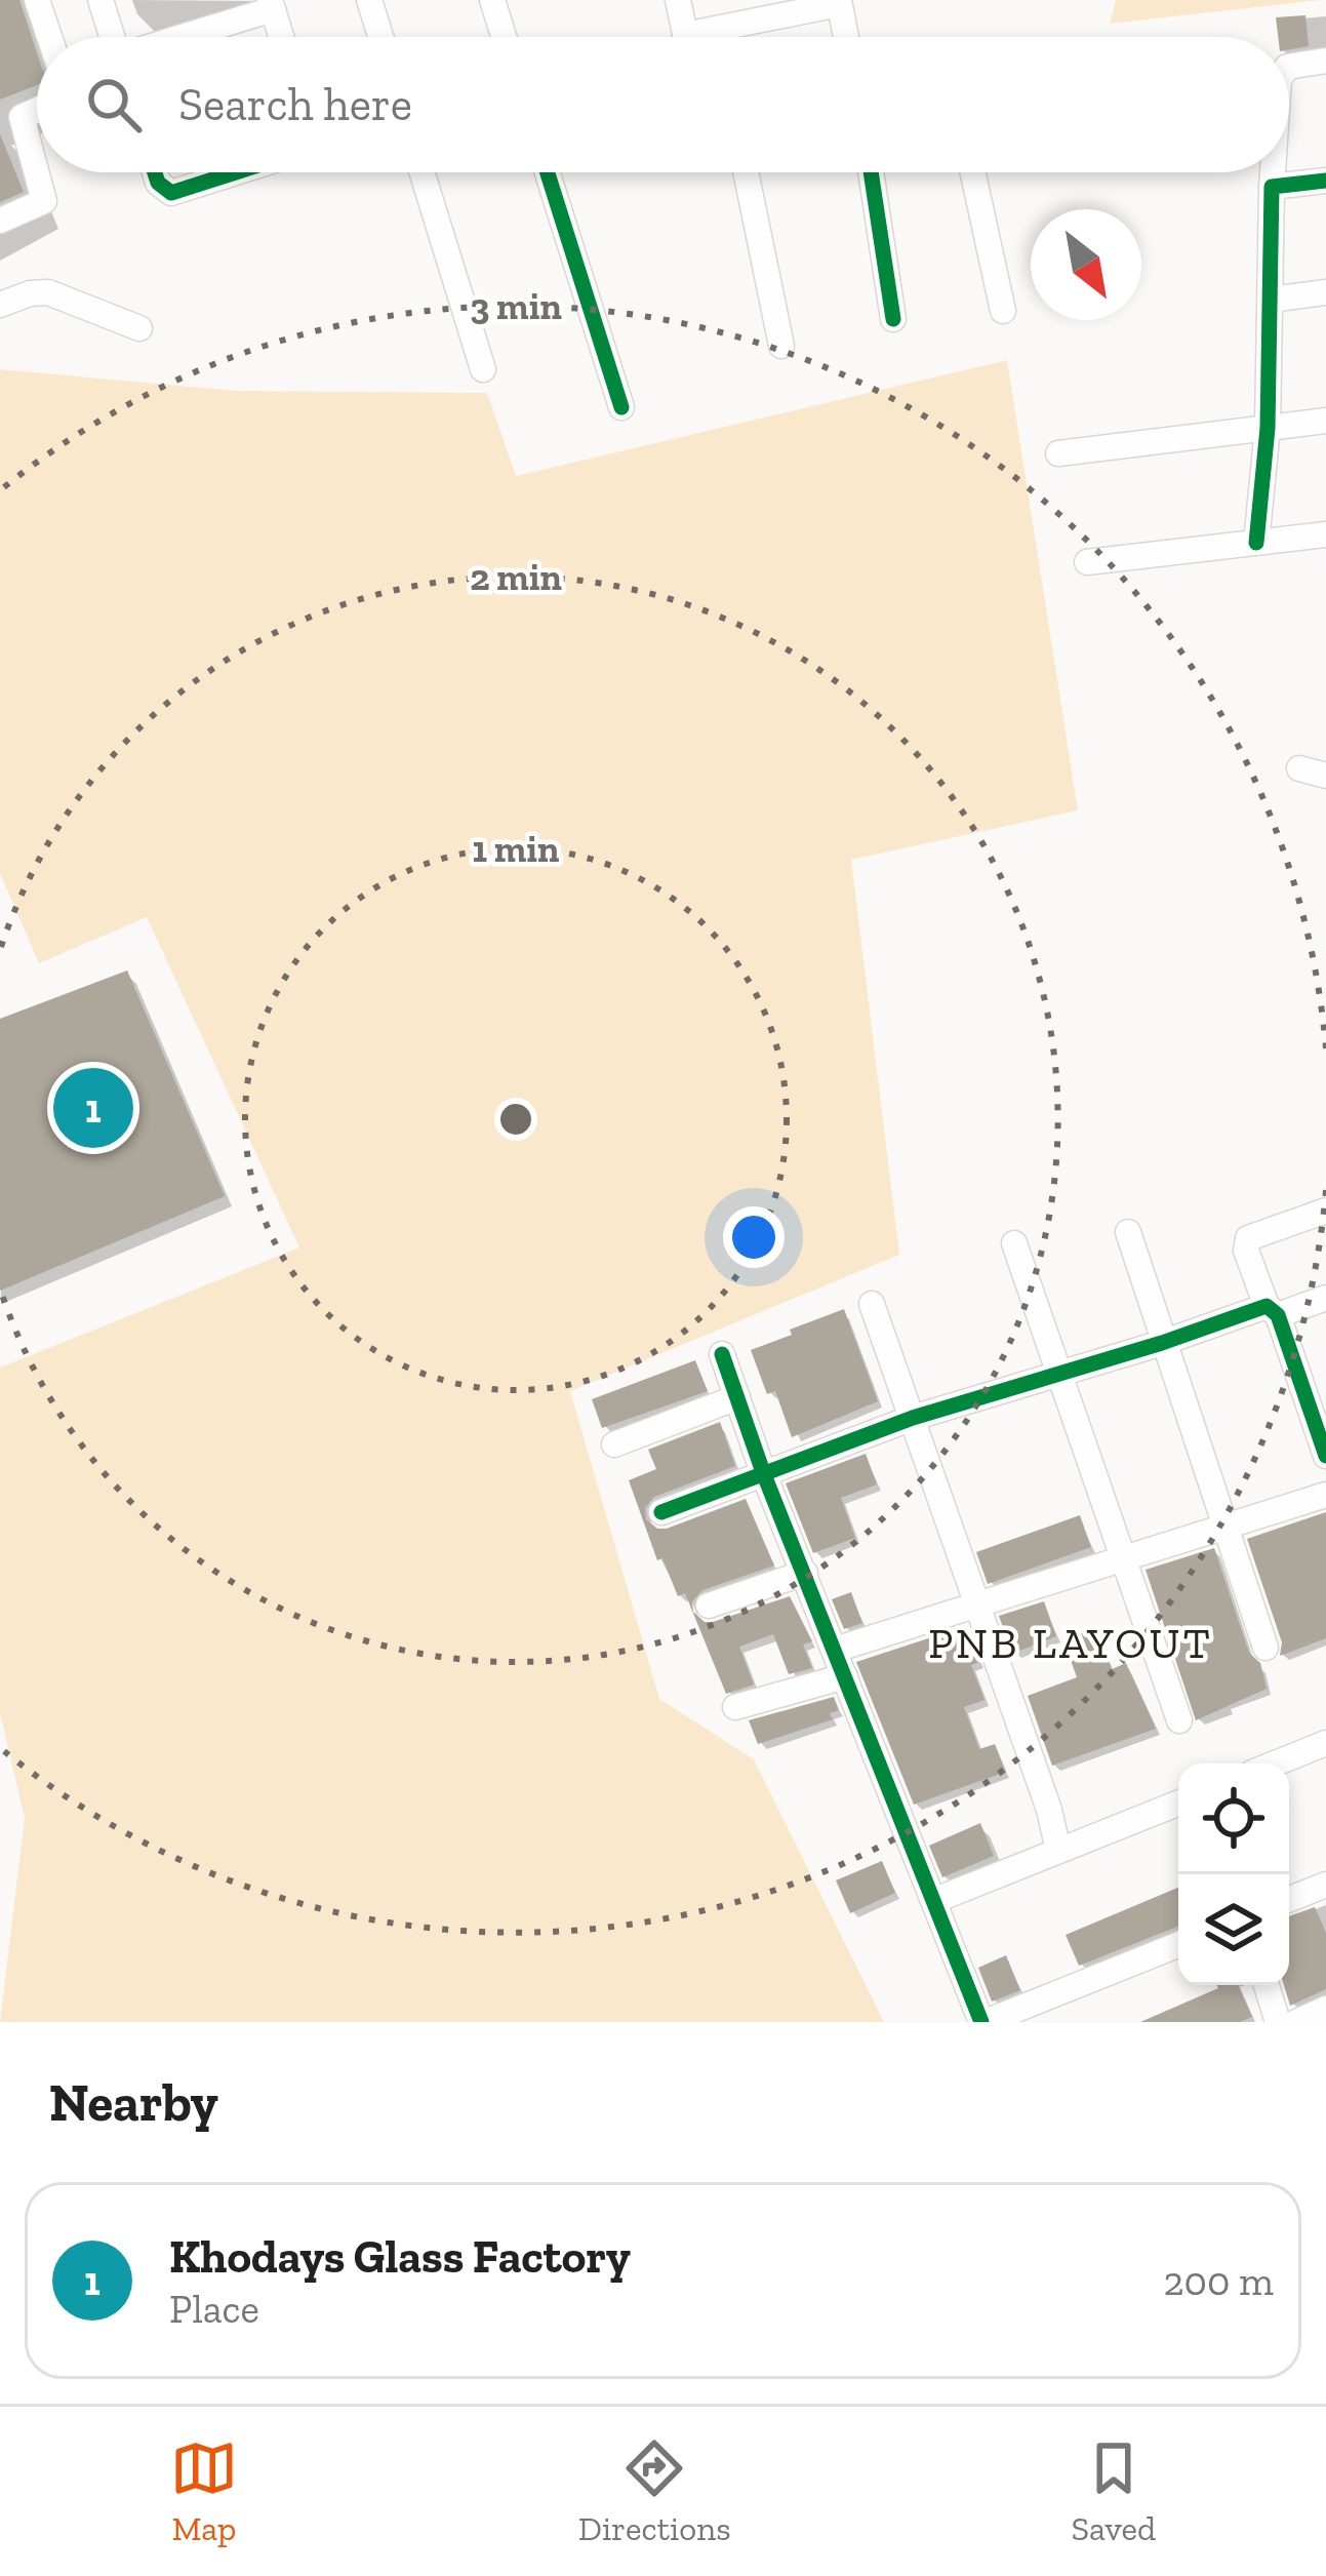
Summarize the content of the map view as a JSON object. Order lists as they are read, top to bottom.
{
  "districts": ["PNB LAYOUT"],
  "north": "bottom right",
  "page": {
    "search": "Search here",
    "pins": "1",
    "heading": "Nearby",
    "list": [
      {
        "mark": "1",
        "name": "Khodays Glass Factory",
        "note": "Place",
        "value": "200 m"
      }
    ],
    "nav": ["Map", "Directions", "Saved"]
  },
  "rings": ["3 min", "2 min", "1 min"]
}
